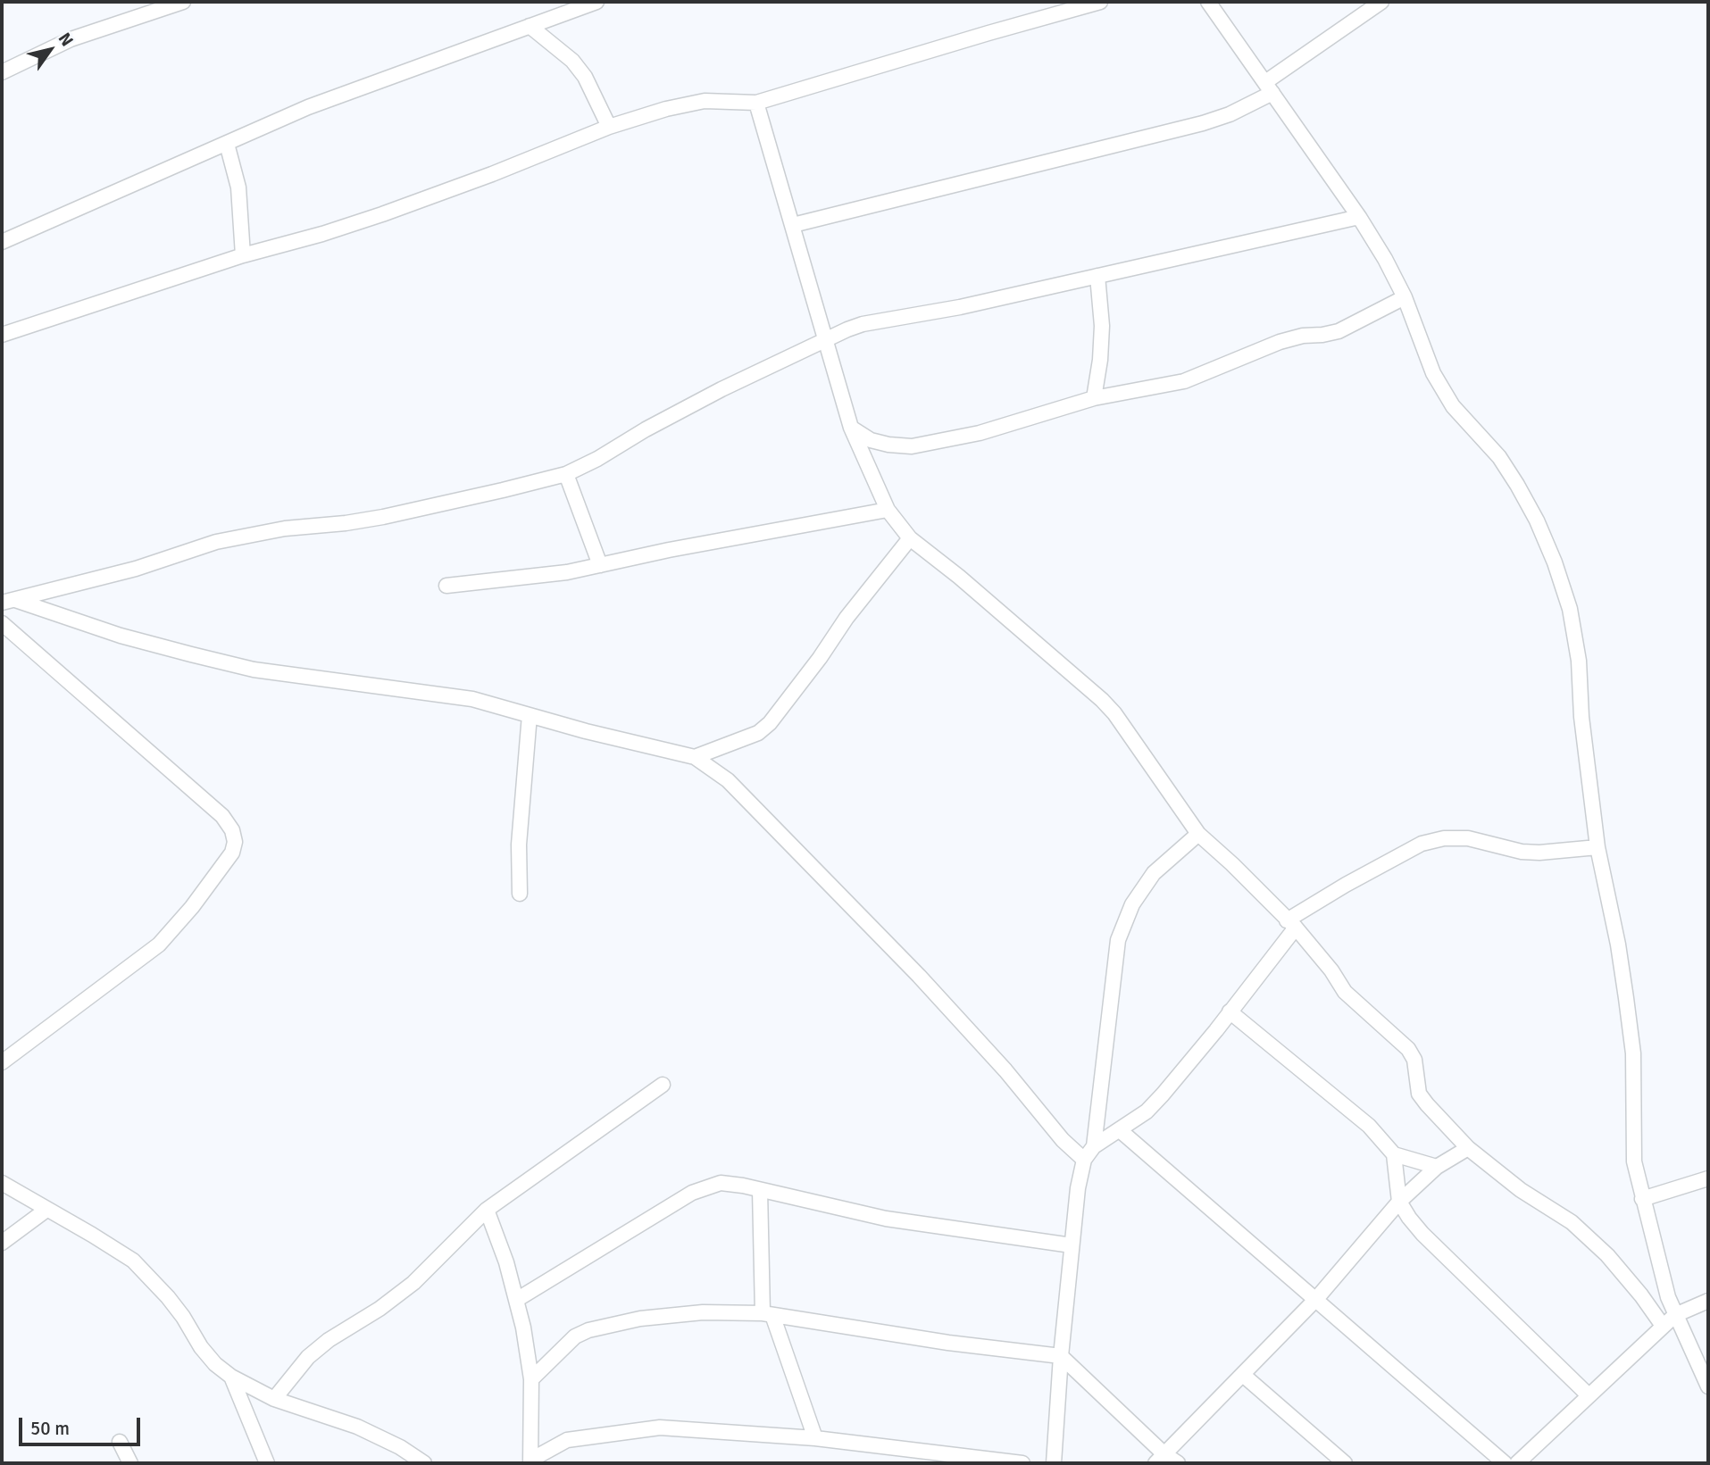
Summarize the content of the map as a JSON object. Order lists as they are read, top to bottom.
{
  "scale_bar": "50 m",
  "north": "top right"
}
